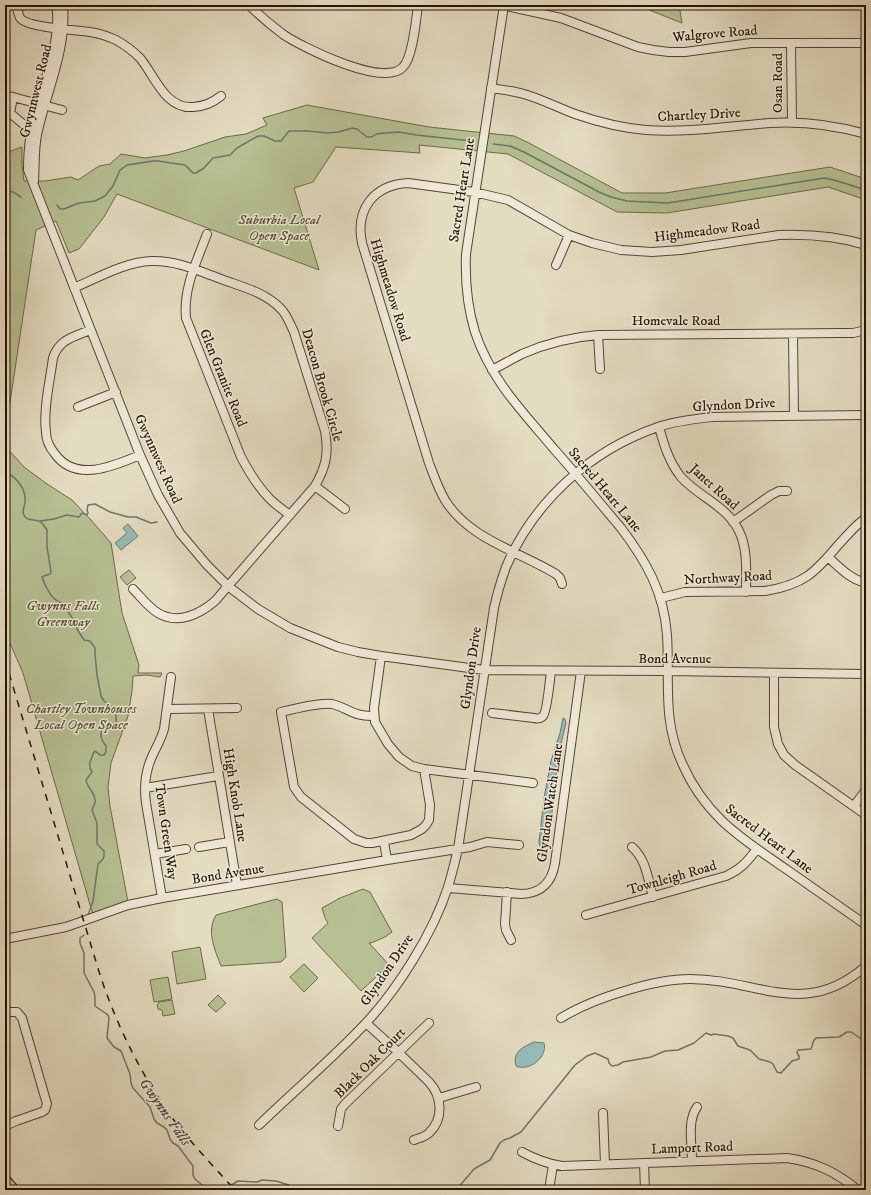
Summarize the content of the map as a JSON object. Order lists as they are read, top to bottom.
{
  "streets": {
    "street": [
      "Walgrove Road",
      "Osan Road",
      "Gwynnwest Road",
      "Chartley Drive",
      "Sacred Heart Lane",
      "Highmeadow Road",
      "Homevale Road",
      "Glen Granite Road",
      "Deacon Brook Circle",
      "Glyndon Drive",
      "Janet Road",
      "Northway Road",
      "Bond Avenue",
      "High Knob Lane",
      "Glyndon Watch Lane",
      "Town Green Way",
      "Townleigh Road",
      "Black Oak Court",
      "Lamport Road"
    ]
  },
  "crossings": [
    ["Walgrove Road", "Osan Road"],
    ["Walgrove Road", "Sacred Heart Lane"],
    ["Osan Road", "Chartley Drive"],
    ["Gwynnwest Road", "Deacon Brook Circle"],
    ["Gwynnwest Road", "Glyndon Drive"],
    ["Gwynnwest Road", "Bond Avenue"],
    ["Chartley Drive", "Sacred Heart Lane"],
    ["Sacred Heart Lane", "Highmeadow Road"],
    ["Sacred Heart Lane", "Homevale Road"],
    ["Sacred Heart Lane", "Glyndon Drive"],
    ["Sacred Heart Lane", "Northway Road"],
    ["Sacred Heart Lane", "Bond Avenue"],
    ["Sacred Heart Lane", "Townleigh Road"],
    ["Highmeadow Road", "Glyndon Drive"],
    ["Glen Granite Road", "Deacon Brook Circle"],
    ["Glyndon Drive", "Janet Road"],
    ["Glyndon Drive", "Bond Avenue"],
    ["Glyndon Drive", "Glyndon Watch Lane"],
    ["Janet Road", "Northway Road"],
    ["Bond Avenue", "High Knob Lane"],
    ["Bond Avenue", "Glyndon Watch Lane"],
    ["Bond Avenue", "Town Green Way"]
  ],
  "water": ["Gwynns Falls"],
  "parks": ["Suburbia Local Open Space", "Gwynns Falls Greenway", "Chartley Townhouses Local Open Space"]
}
